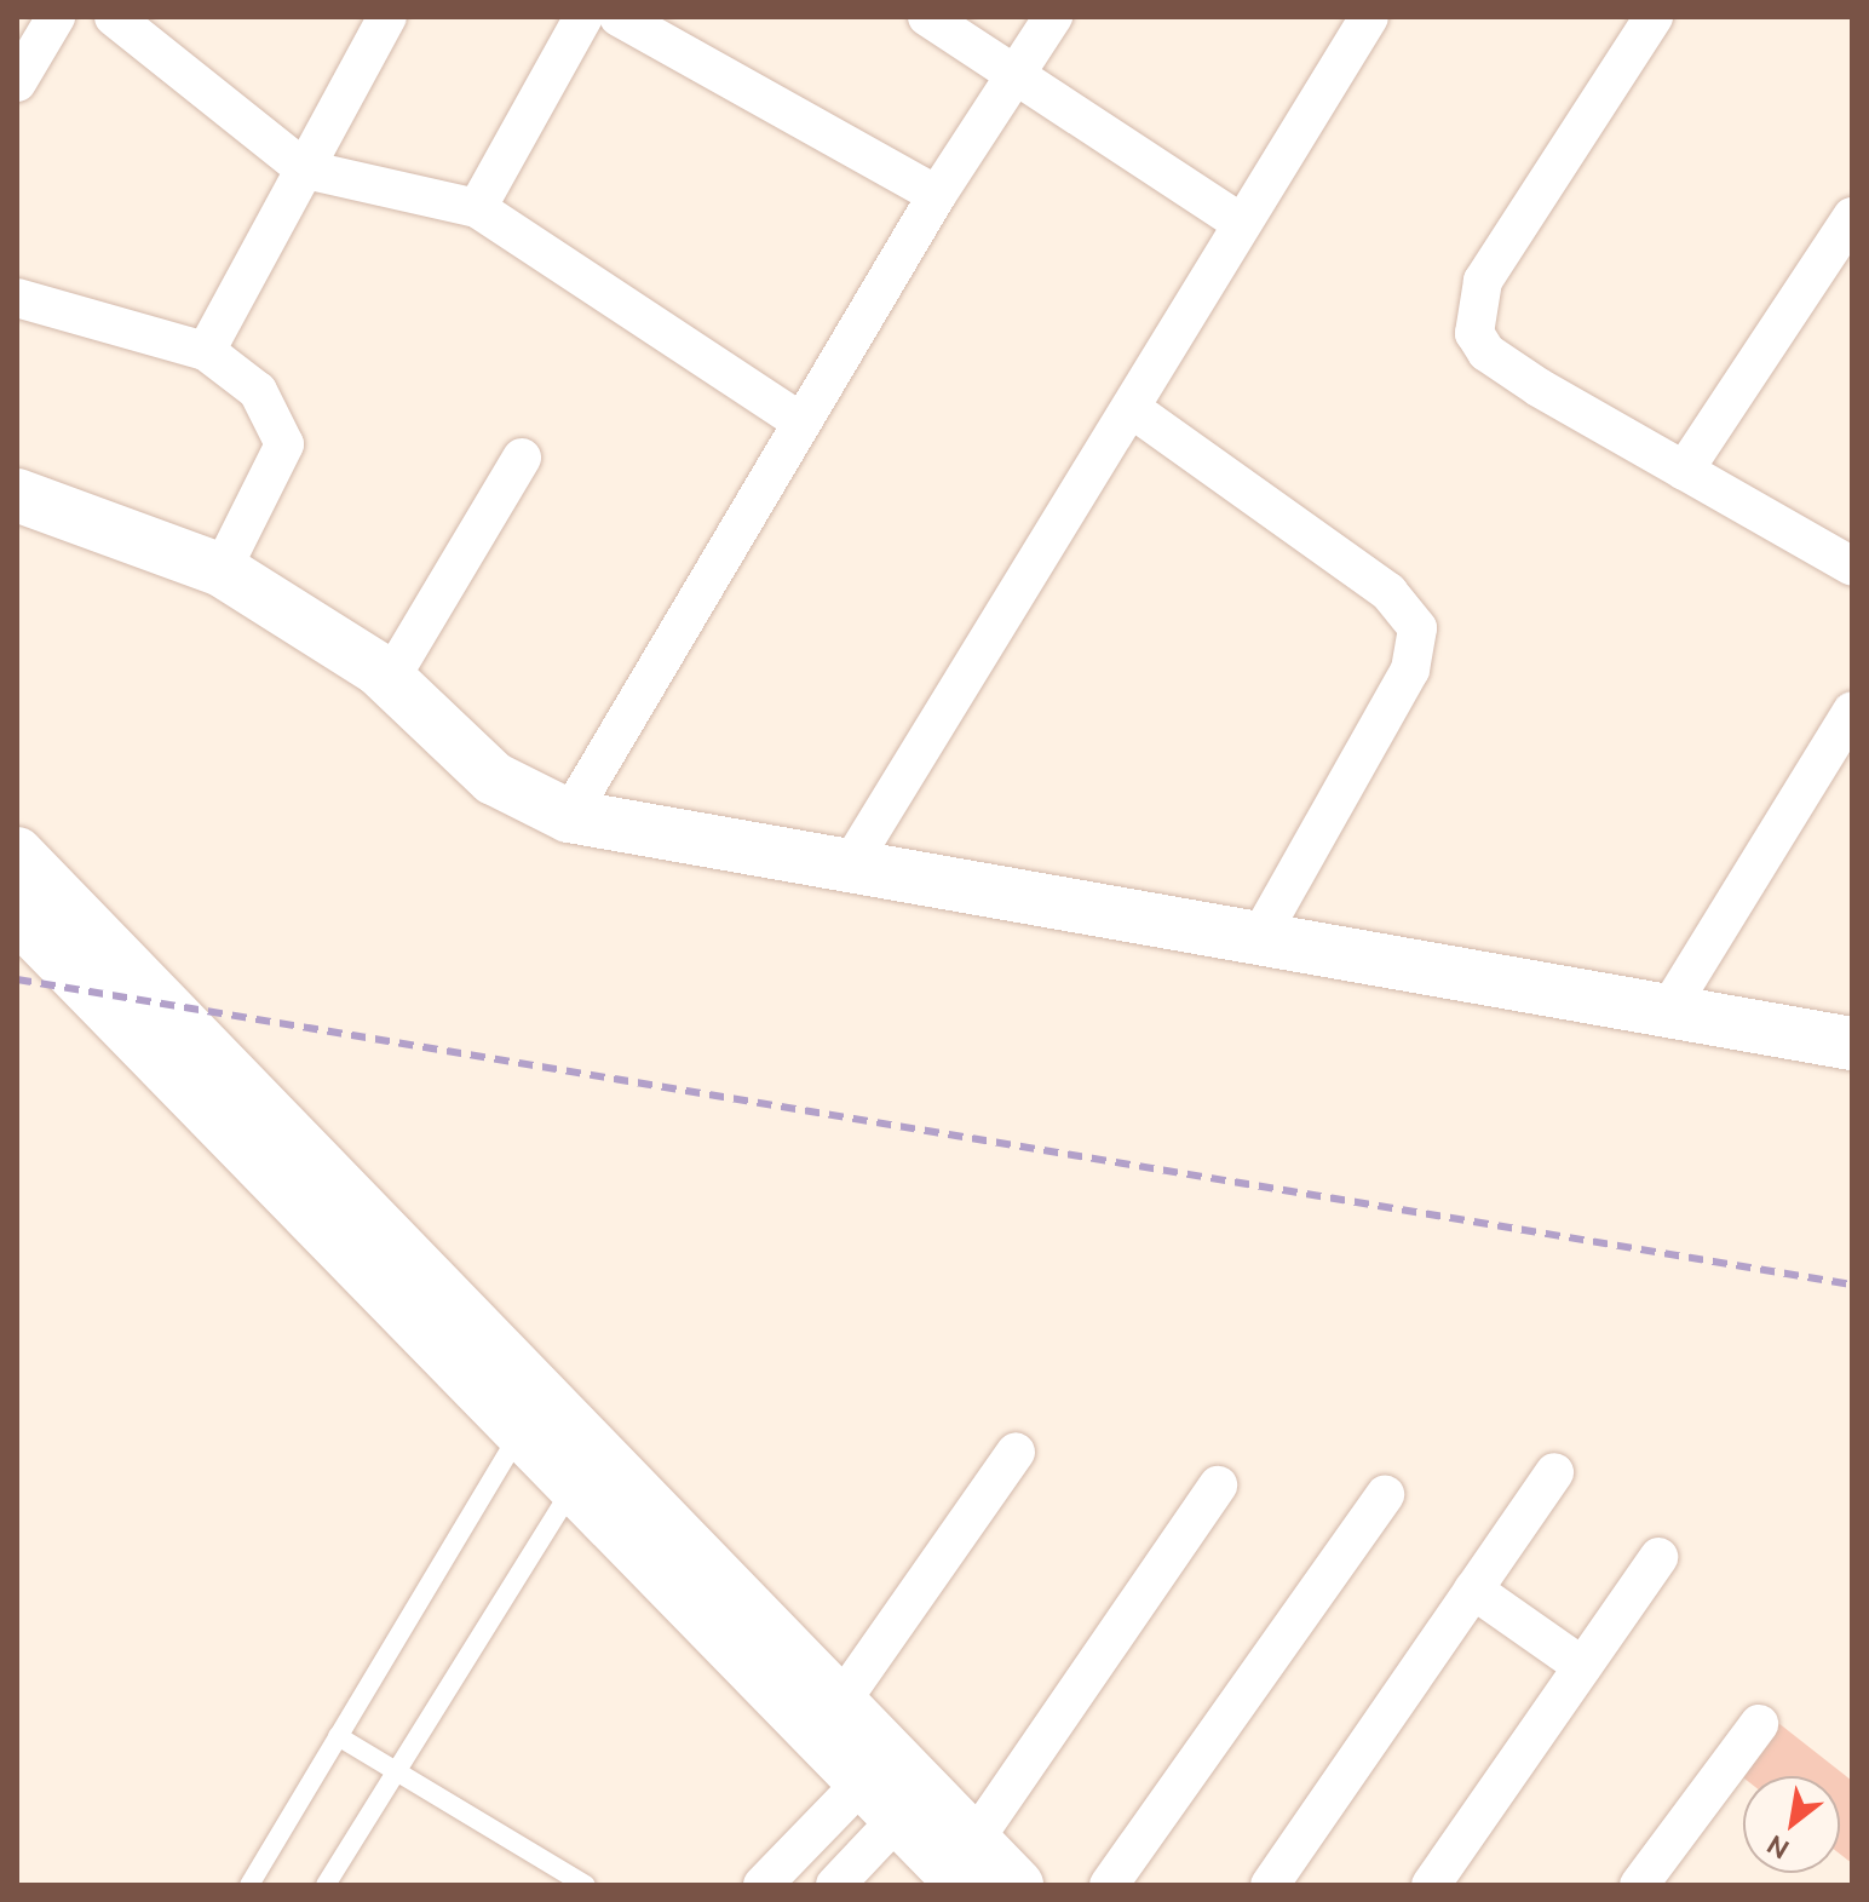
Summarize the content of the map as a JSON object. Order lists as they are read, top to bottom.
{
  "north": "bottom left"
}
